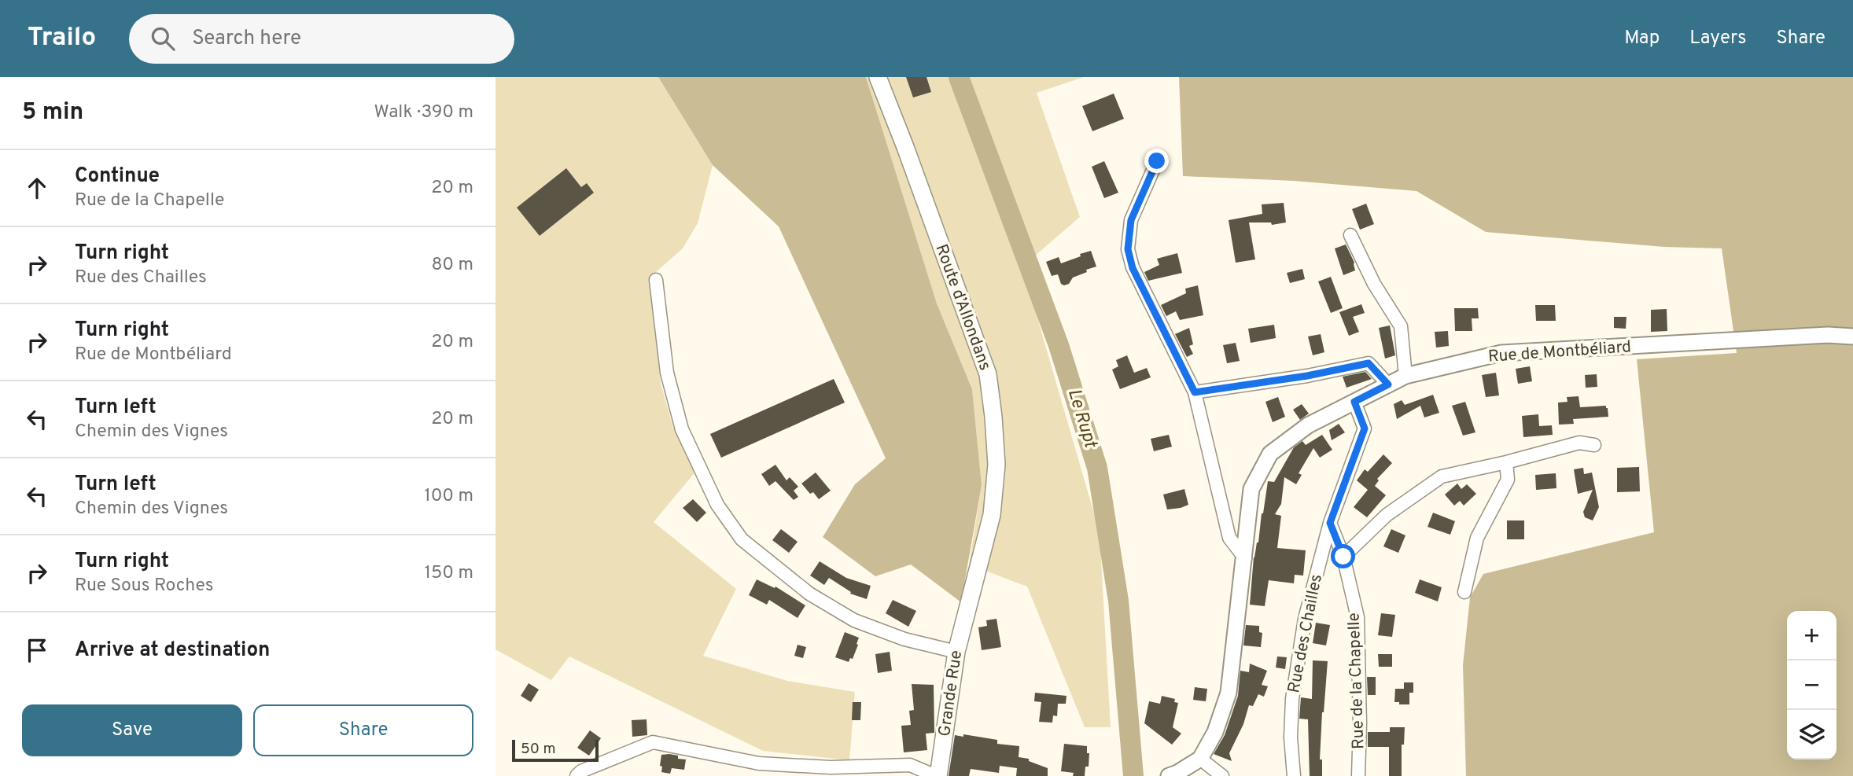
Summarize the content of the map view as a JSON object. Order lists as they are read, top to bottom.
{
  "streets": {
    "main road": ["Route d’Allondans", "Grande Rue"],
    "street": ["Rue de Montbéliard", "Rue des Chailles", "Rue de la Chapelle"]
  },
  "crossings": [
    ["Route d’Allondans", "Grande Rue"],
    ["Rue de Montbéliard", "Rue des Chailles"],
    ["Rue des Chailles", "Rue de la Chapelle"]
  ],
  "water": ["Le Rupt"],
  "scale_bar": "50 m",
  "page": {
    "header": "Trailo",
    "search": "Search here",
    "nav": ["Map", "Layers", "Share"],
    "heading": ["5 min", "Walk · 390 m"],
    "list": [
      ["Continue", "Rue de la Chapelle", "20 m"],
      ["Turn right", "Rue des Chailles", "80 m"],
      ["Turn right", "Rue de Montbéliard", "20 m"],
      ["Turn left", "Chemin des Vignes", "20 m"],
      ["Turn left", "Chemin des Vignes", "100 m"],
      ["Turn right", "Rue Sous Roches", "150 m"],
      "Arrive at destination"
    ],
    "map_buttons": ["+", "−"],
    "buttons": ["Save", "Share"],
    "scale": "50 m"
  }
}
